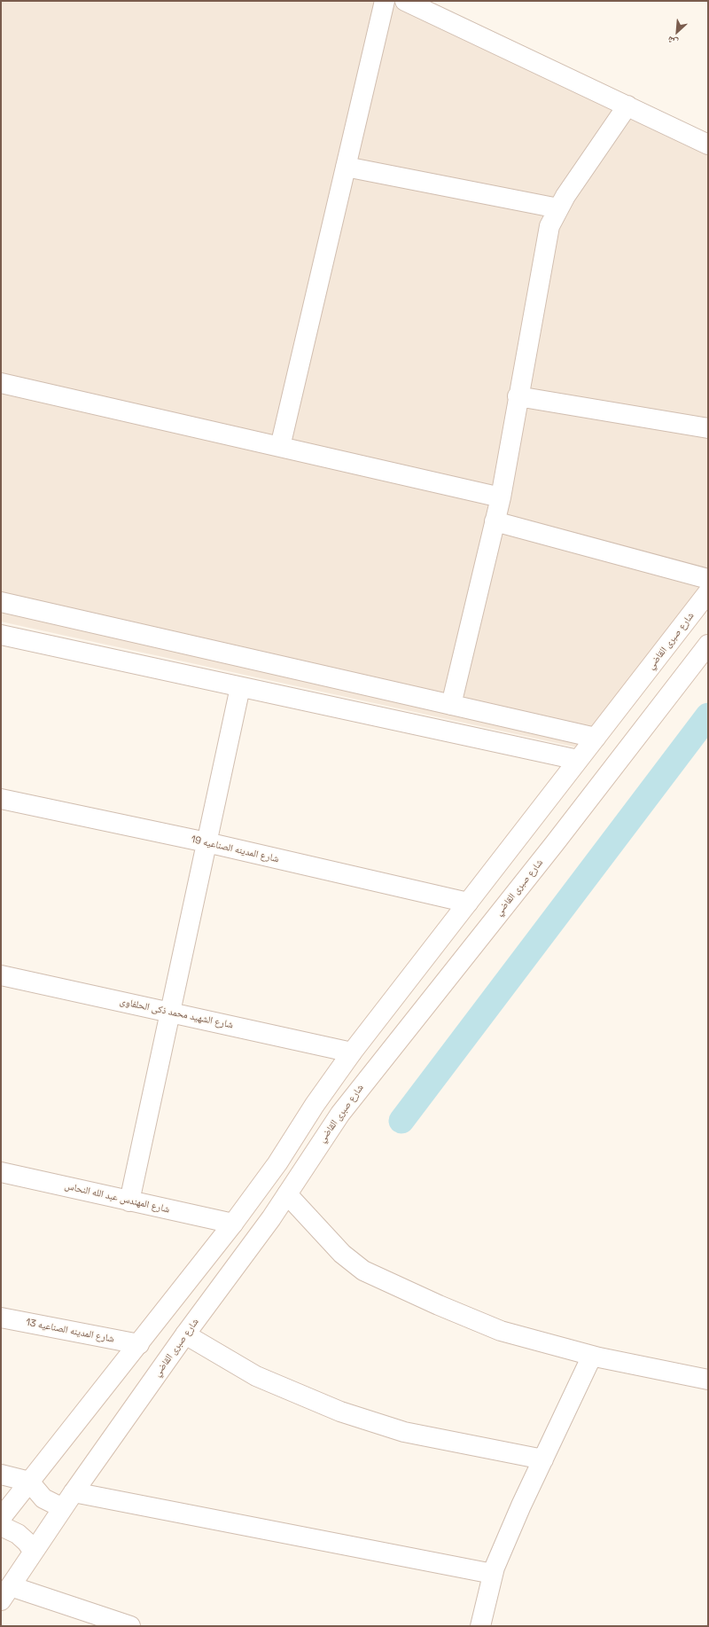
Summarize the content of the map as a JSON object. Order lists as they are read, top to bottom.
{
  "streets": {
    "street": [
      "شارع صبرى القاضي",
      "شارع المدينه الصناعيه 19",
      "شارع الشهيد محمد ذكى الحلفاوى",
      "شارع المهندس عبد الله النحاس",
      "شارع المدينه الصناعيه 13"
    ]
  },
  "crossings": [
    ["شارع صبرى القاضي", "شارع المدينه الصناعيه 19"],
    ["شارع صبرى القاضي", "شارع الشهيد محمد ذكى الحلفاوى"],
    ["شارع صبرى القاضي", "شارع المهندس عبد الله النحاس"],
    ["شارع صبرى القاضي", "شارع المدينه الصناعيه 13"]
  ],
  "north": "bottom left"
}
